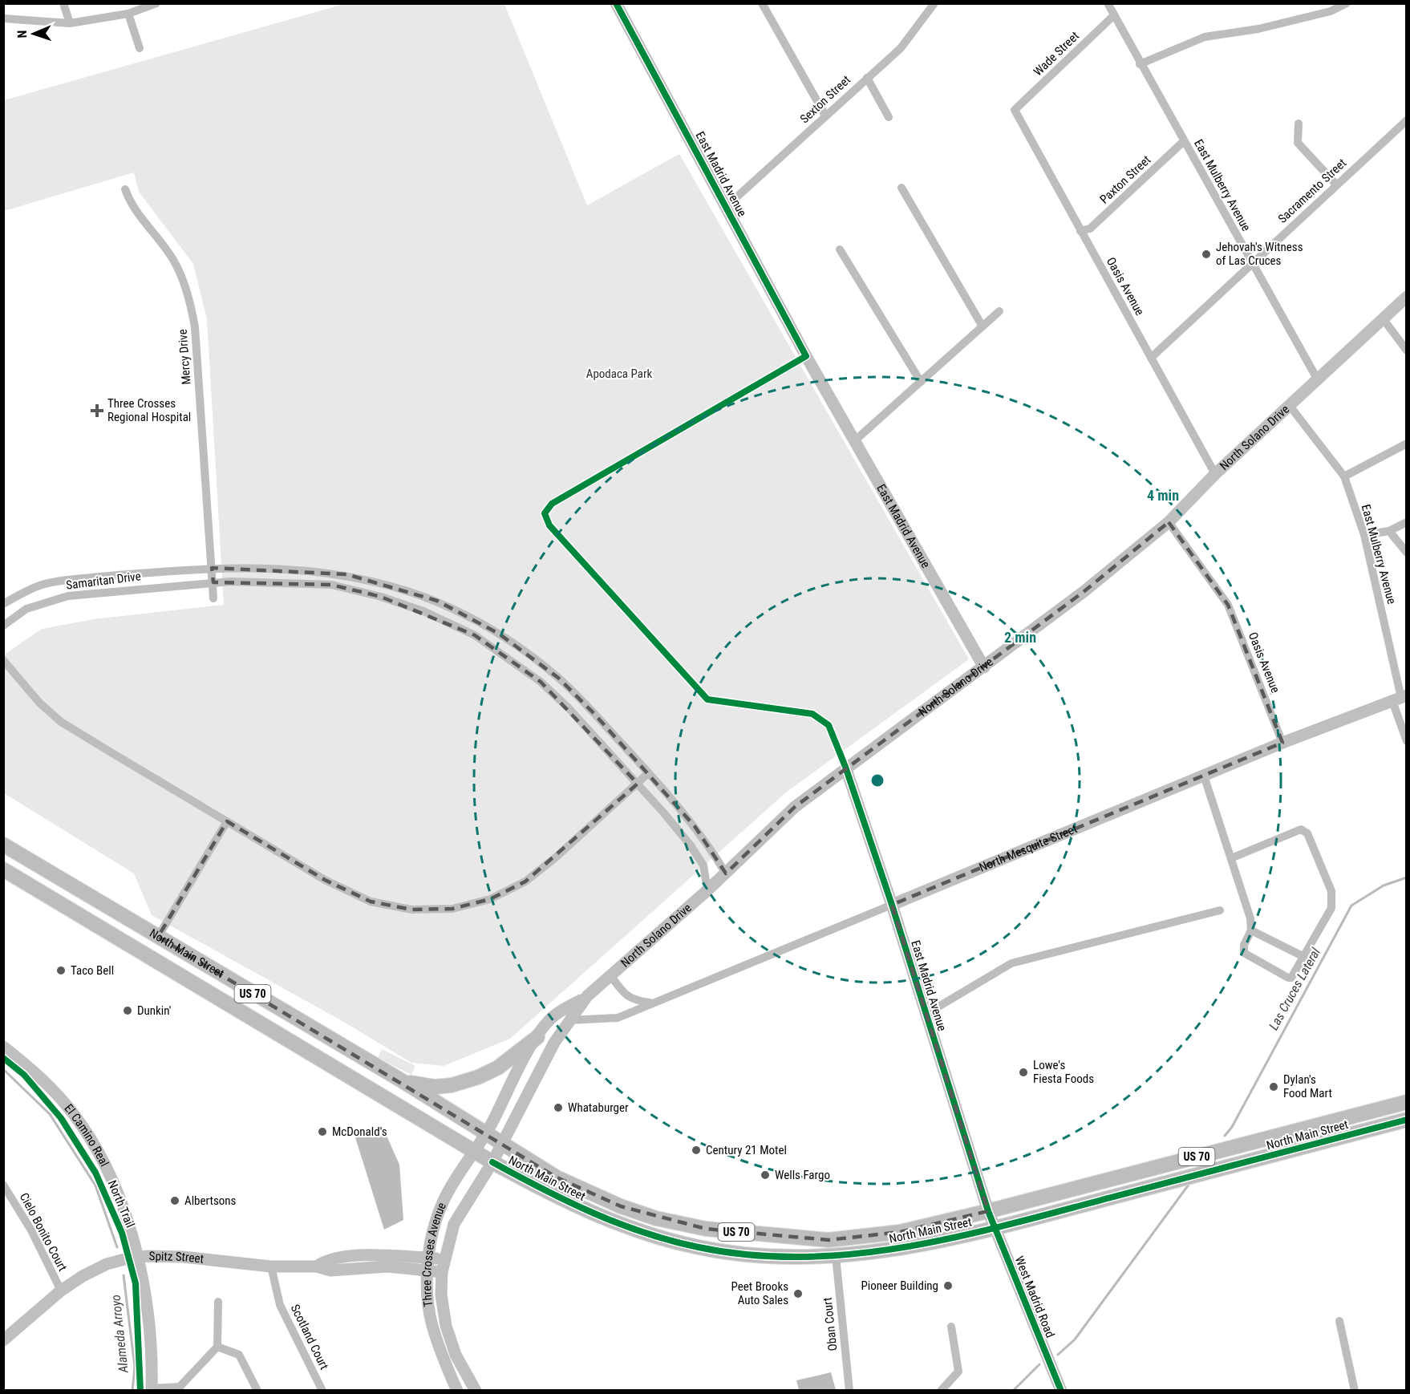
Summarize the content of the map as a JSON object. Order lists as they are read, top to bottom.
{
  "streets": {
    "main road": ["North Main Street", "US 70"],
    "street": [
      "Wade Street",
      "Sexton Street",
      "East Madrid Avenue",
      "Paxton Street",
      "East Mulberry Avenue",
      "Sacramento Street",
      "Oasis Avenue",
      "Mercy Drive",
      "North Solano Drive",
      "Samaritan Drive",
      "North Mesquite Street",
      "El Camino Real",
      "Cielo Bonito Court",
      "Three Crosses Avenue",
      "Spitz Street",
      "West Madrid Road",
      "Oban Court",
      "Scotland Court"
    ],
    "cycle path": ["North Trail"]
  },
  "crossings": [
    ["Wade Street", "East Mulberry Avenue"],
    ["Wade Street", "Oasis Avenue"],
    ["Sexton Street", "East Madrid Avenue"],
    ["East Madrid Avenue", "North Solano Drive"],
    ["East Madrid Avenue", "North Mesquite Street"],
    ["East Madrid Avenue", "North Main Street"],
    ["East Madrid Avenue", "West Madrid Road"],
    ["Paxton Street", "East Mulberry Avenue"],
    ["Paxton Street", "Oasis Avenue"],
    ["East Mulberry Avenue", "Sacramento Street"],
    ["East Mulberry Avenue", "North Solano Drive"],
    ["East Mulberry Avenue", "North Mesquite Street"],
    ["Sacramento Street", "Oasis Avenue"],
    ["Oasis Avenue", "North Solano Drive"],
    ["Oasis Avenue", "North Mesquite Street"],
    ["Mercy Drive", "Samaritan Drive"],
    ["North Solano Drive", "Samaritan Drive"],
    ["North Solano Drive", "North Mesquite Street"],
    ["North Solano Drive", "North Main Street"],
    ["North Solano Drive", "Three Crosses Avenue"],
    ["North Main Street", "Three Crosses Avenue"],
    ["North Main Street", "West Madrid Road"],
    ["North Main Street", "Oban Court"],
    ["El Camino Real", "Spitz Street"],
    ["Cielo Bonito Court", "Spitz Street"],
    ["Three Crosses Avenue", "Spitz Street"],
    ["Spitz Street", "Scotland Court"]
  ],
  "water": ["Las Cruces Lateral", "Alameda Arroyo"],
  "parks": ["Apodaca Park"],
  "places": {
    "other": [
      "Jehovah's Witness of Las Cruces",
      "Taco Bell",
      "Dunkin'",
      "Lowe's Fiesta Foods",
      "Dylan's Food Mart",
      "Whataburger",
      "McDonald's",
      "Century 21 Motel",
      "Wells Fargo",
      "Albertsons",
      "Pioneer Building",
      "Peet Brooks Auto Sales"
    ],
    "health": ["Three Crosses Regional Hospital"]
  },
  "north": "left",
  "rings": ["4 min", "2 min"]
}
